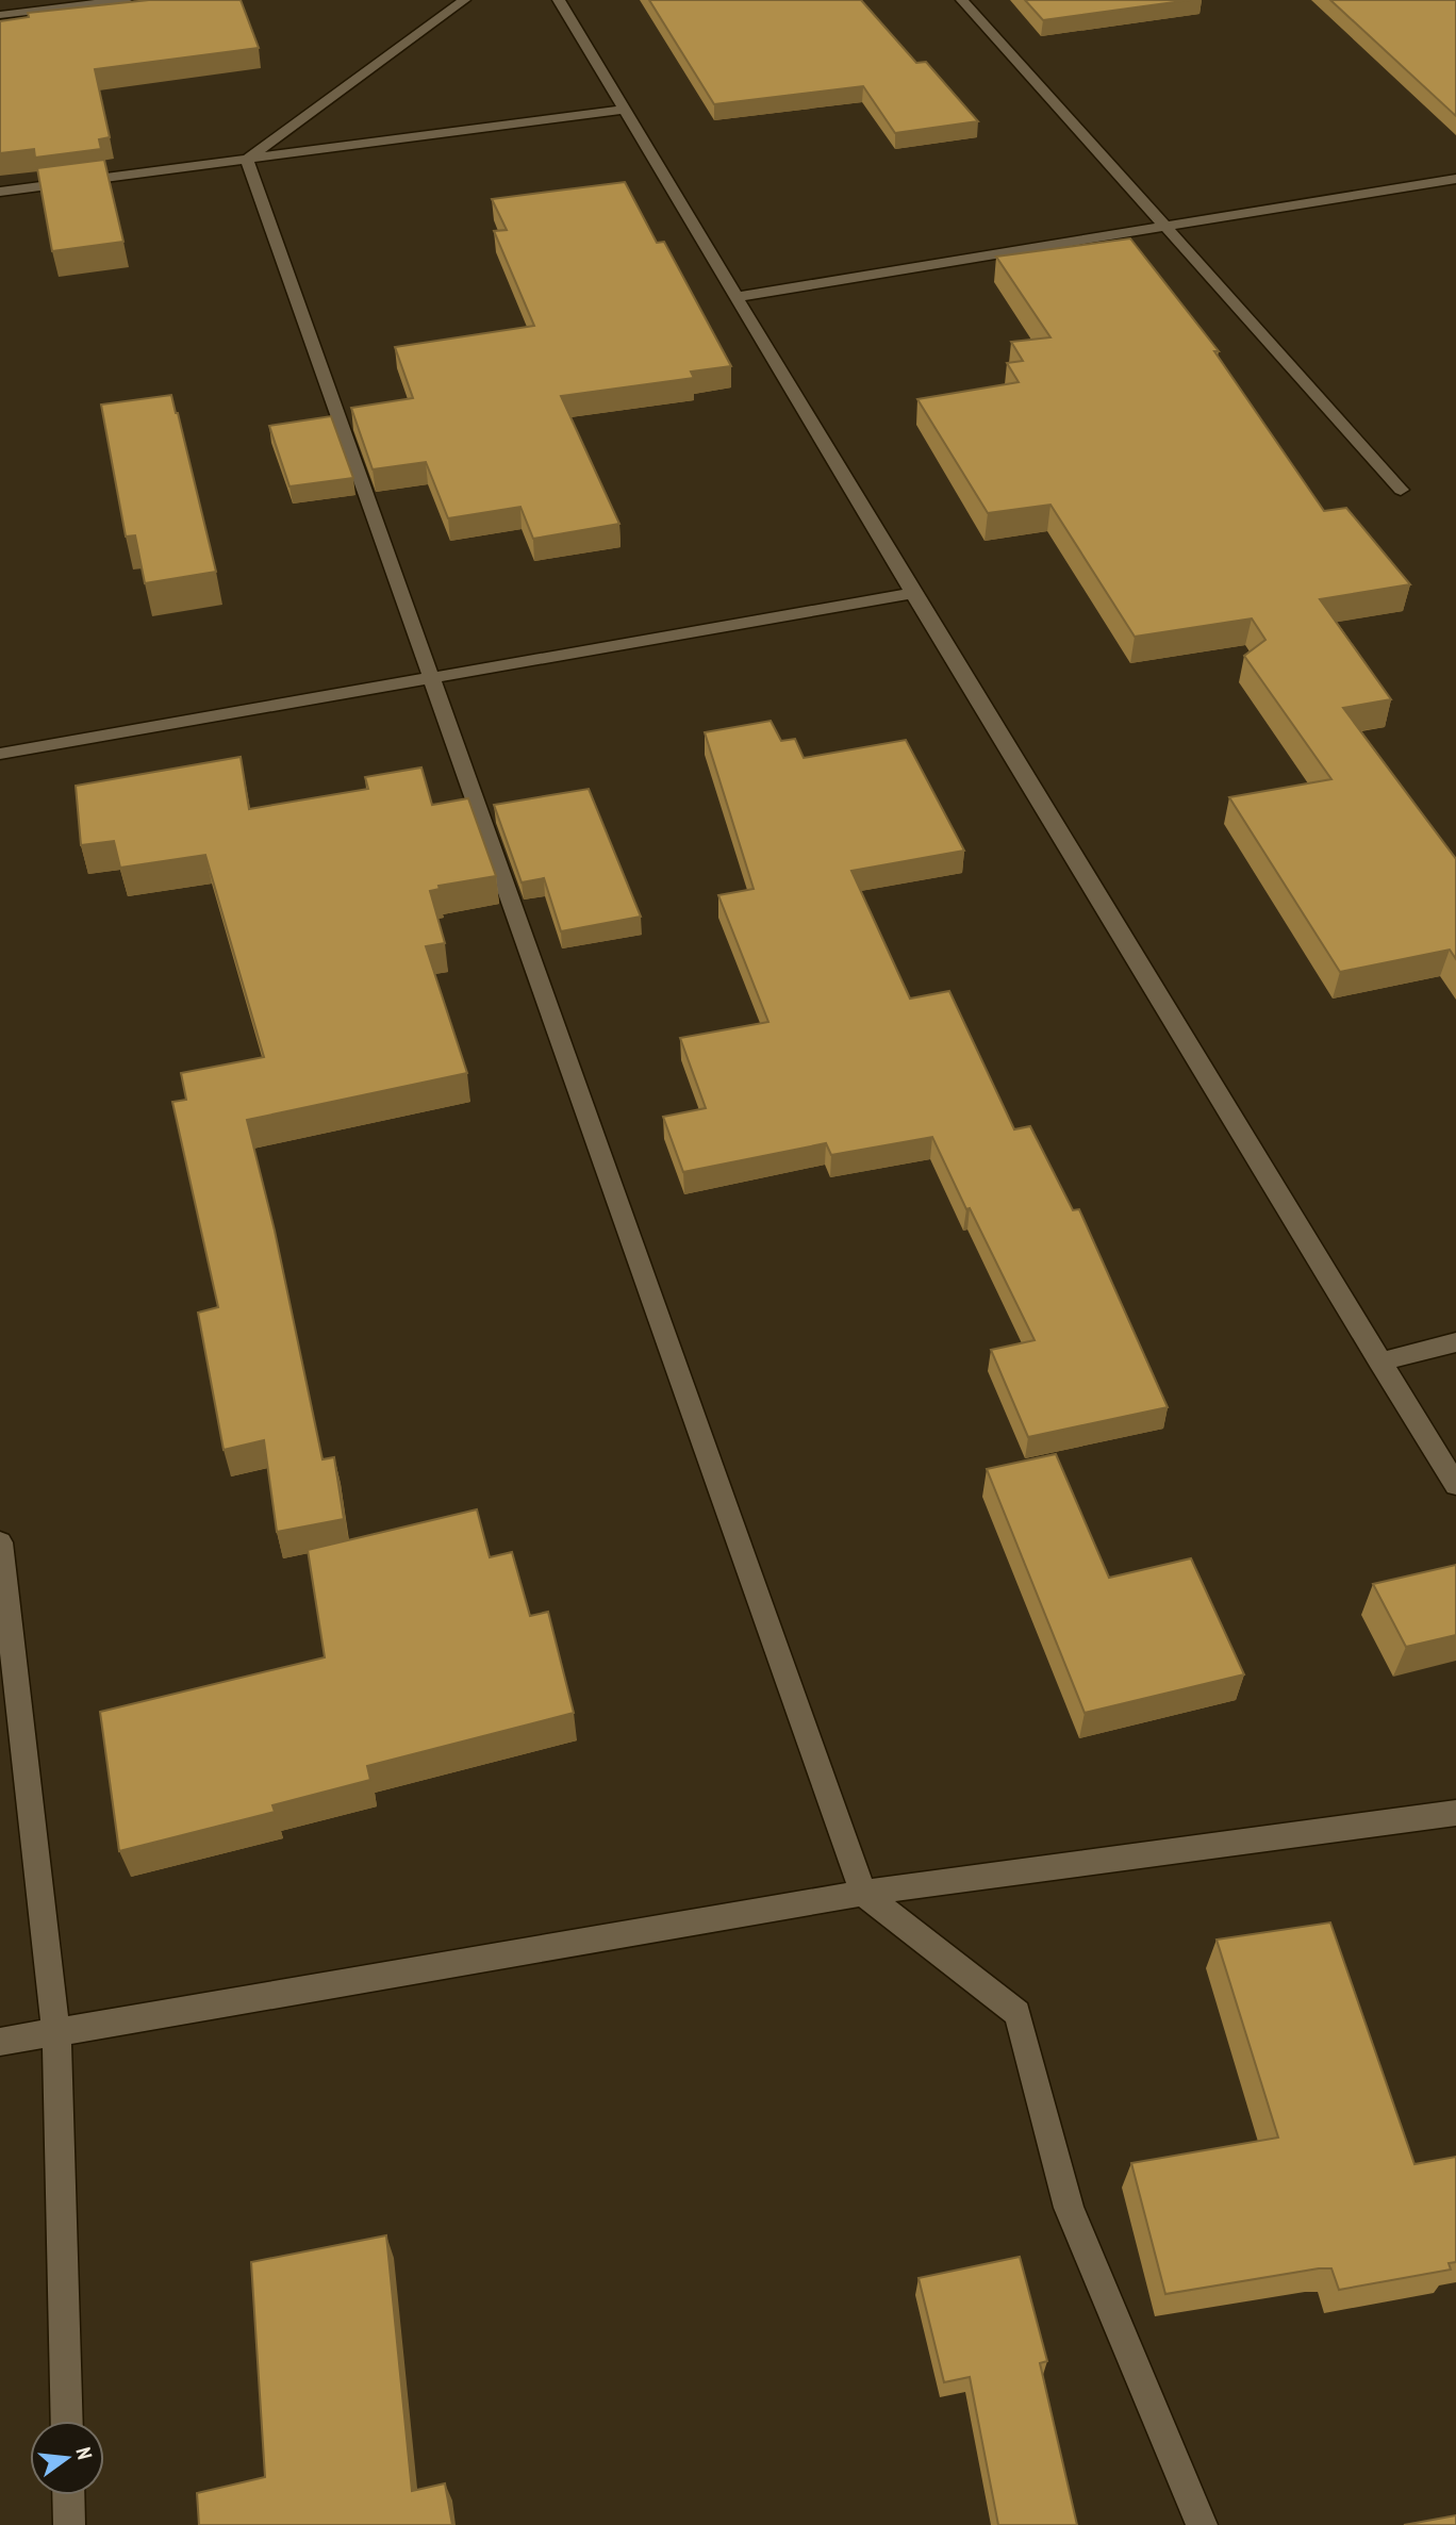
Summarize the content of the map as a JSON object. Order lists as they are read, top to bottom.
{
  "north": "right"
}
